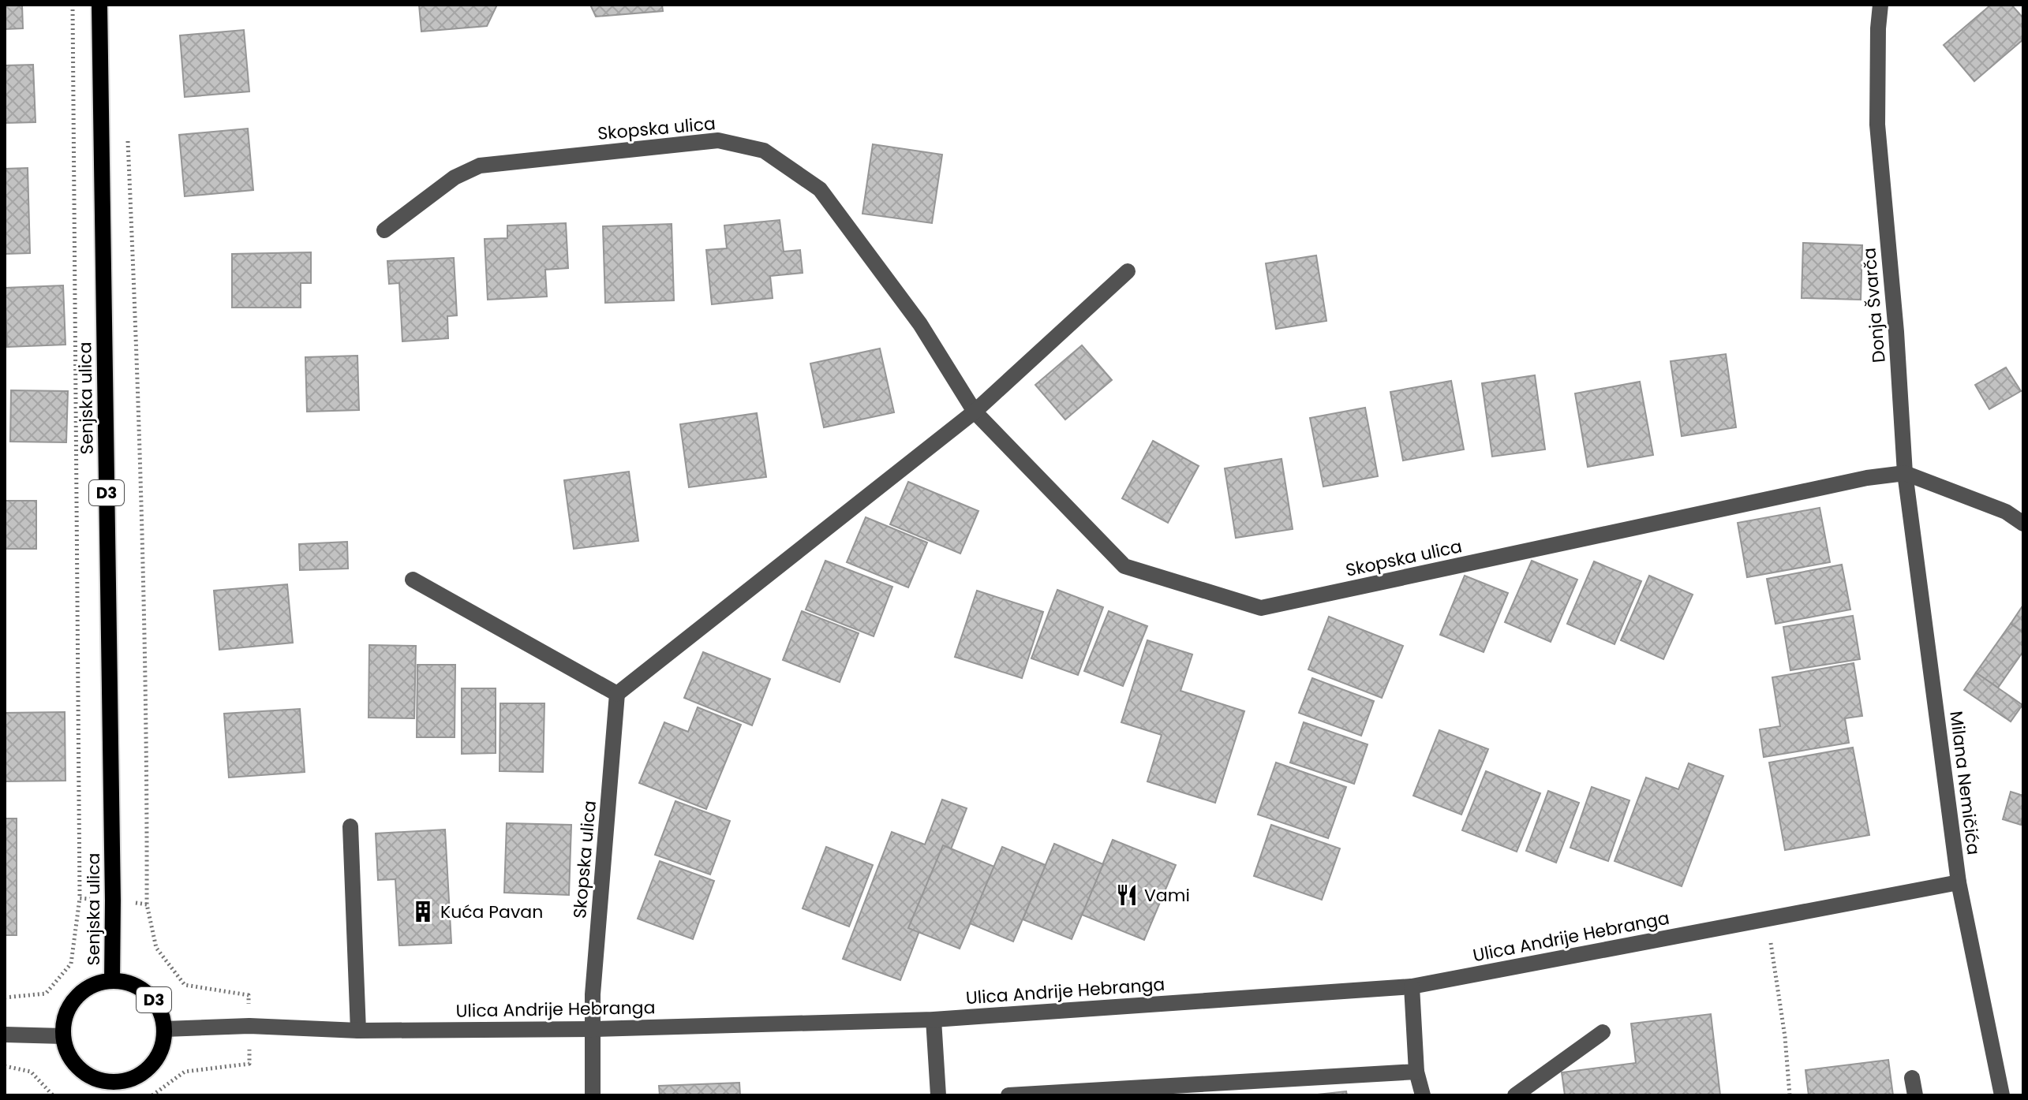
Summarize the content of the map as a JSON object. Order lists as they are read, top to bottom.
{
  "streets": {
    "main road": ["Senjska ulica", "D3"],
    "street": [
      "Skopska ulica",
      "Donja Švarča",
      "Milana Nemičića",
      "Ulica Andrije Hebranga"
    ]
  },
  "crossings": [
    ["Skopska ulica", "Donja Švarča"],
    ["Skopska ulica", "Milana Nemičića"],
    ["Skopska ulica", "Ulica Andrije Hebranga"],
    ["Donja Švarča", "Milana Nemičića"],
    ["Senjska ulica", "D3"],
    ["Senjska ulica", "Ulica Andrije Hebranga"],
    ["D3", "Ulica Andrije Hebranga"],
    ["Milana Nemičića", "Ulica Andrije Hebranga"]
  ],
  "places": {
    "restaurant": ["Vami"],
    "building": ["Kuća Pavan"]
  }
}
